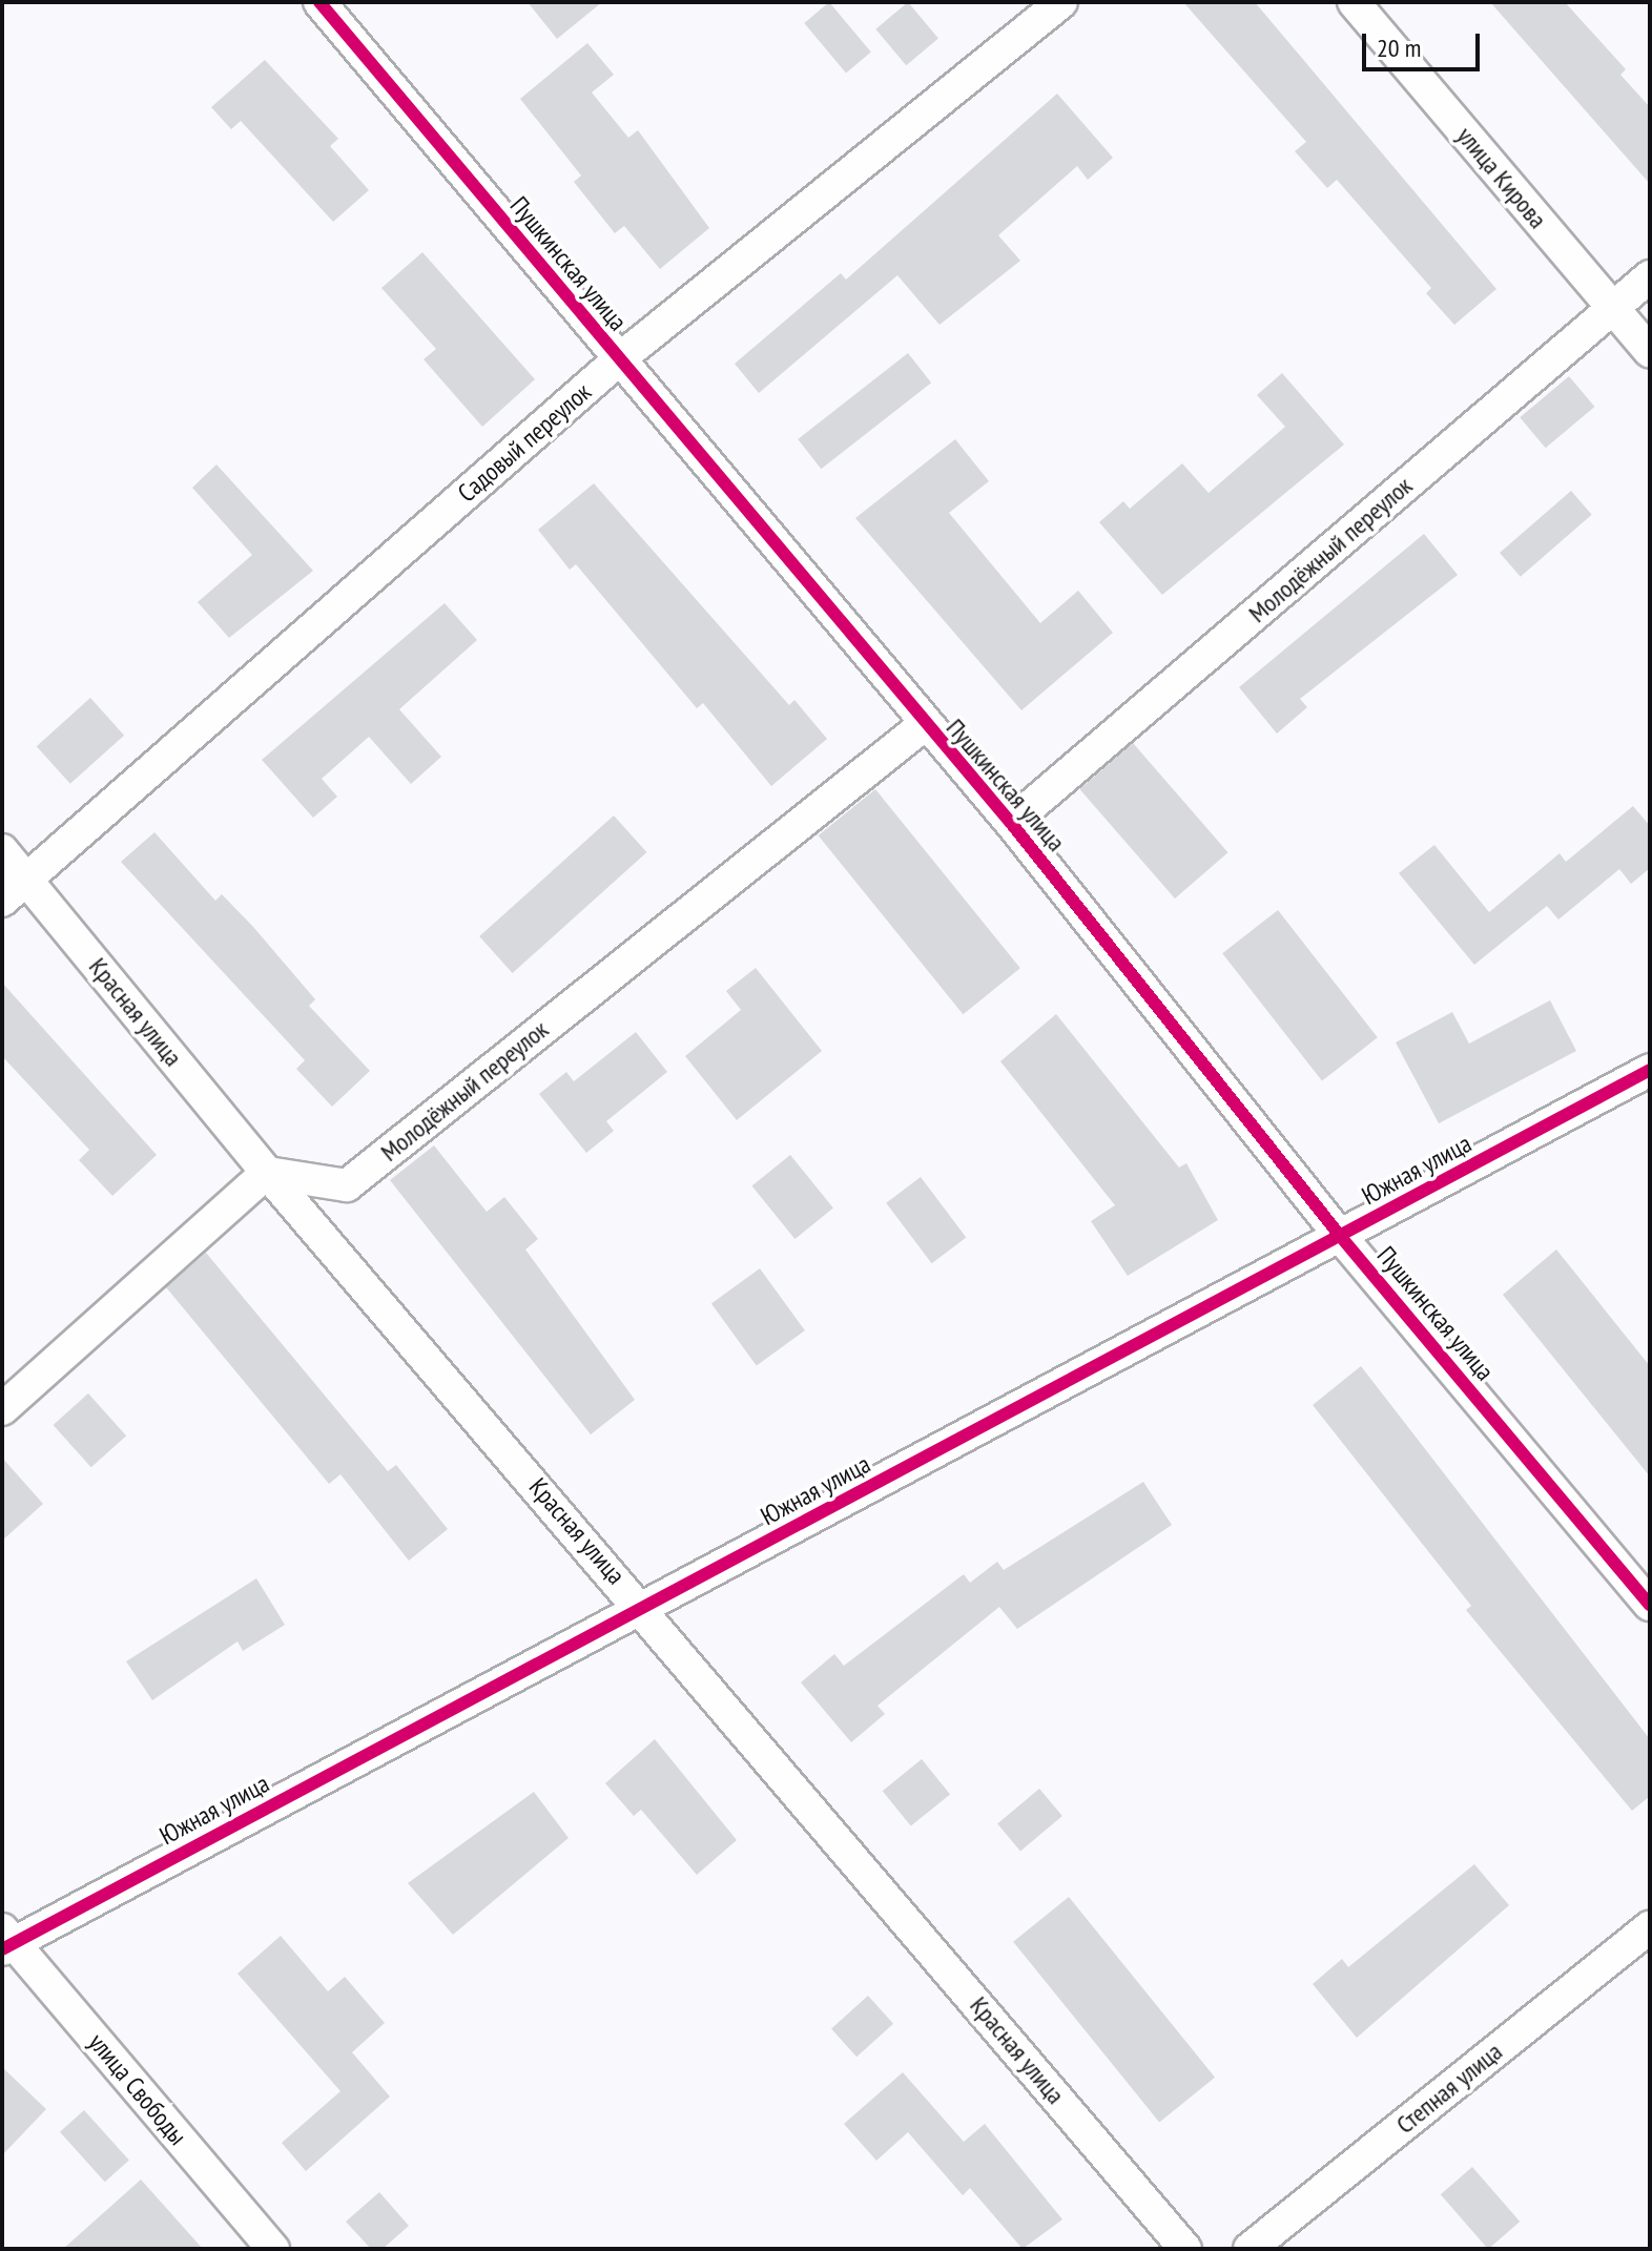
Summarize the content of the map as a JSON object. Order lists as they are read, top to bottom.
{
  "streets": {
    "street": [
      "улица Кирова",
      "Пушкинская улица",
      "Садовый переулок",
      "Молодёжный переулок",
      "Красная улица",
      "Южная улица",
      "Степная улица",
      "улица Свободы"
    ]
  },
  "crossings": [
    ["улица Кирова", "Молодёжный переулок"],
    ["Пушкинская улица", "Садовый переулок"],
    ["Пушкинская улица", "Молодёжный переулок"],
    ["Пушкинская улица", "Южная улица"],
    ["Садовый переулок", "Красная улица"],
    ["Молодёжный переулок", "Красная улица"],
    ["Красная улица", "Южная улица"],
    ["Южная улица", "улица Свободы"]
  ],
  "scale_bar": "20 m"
}
